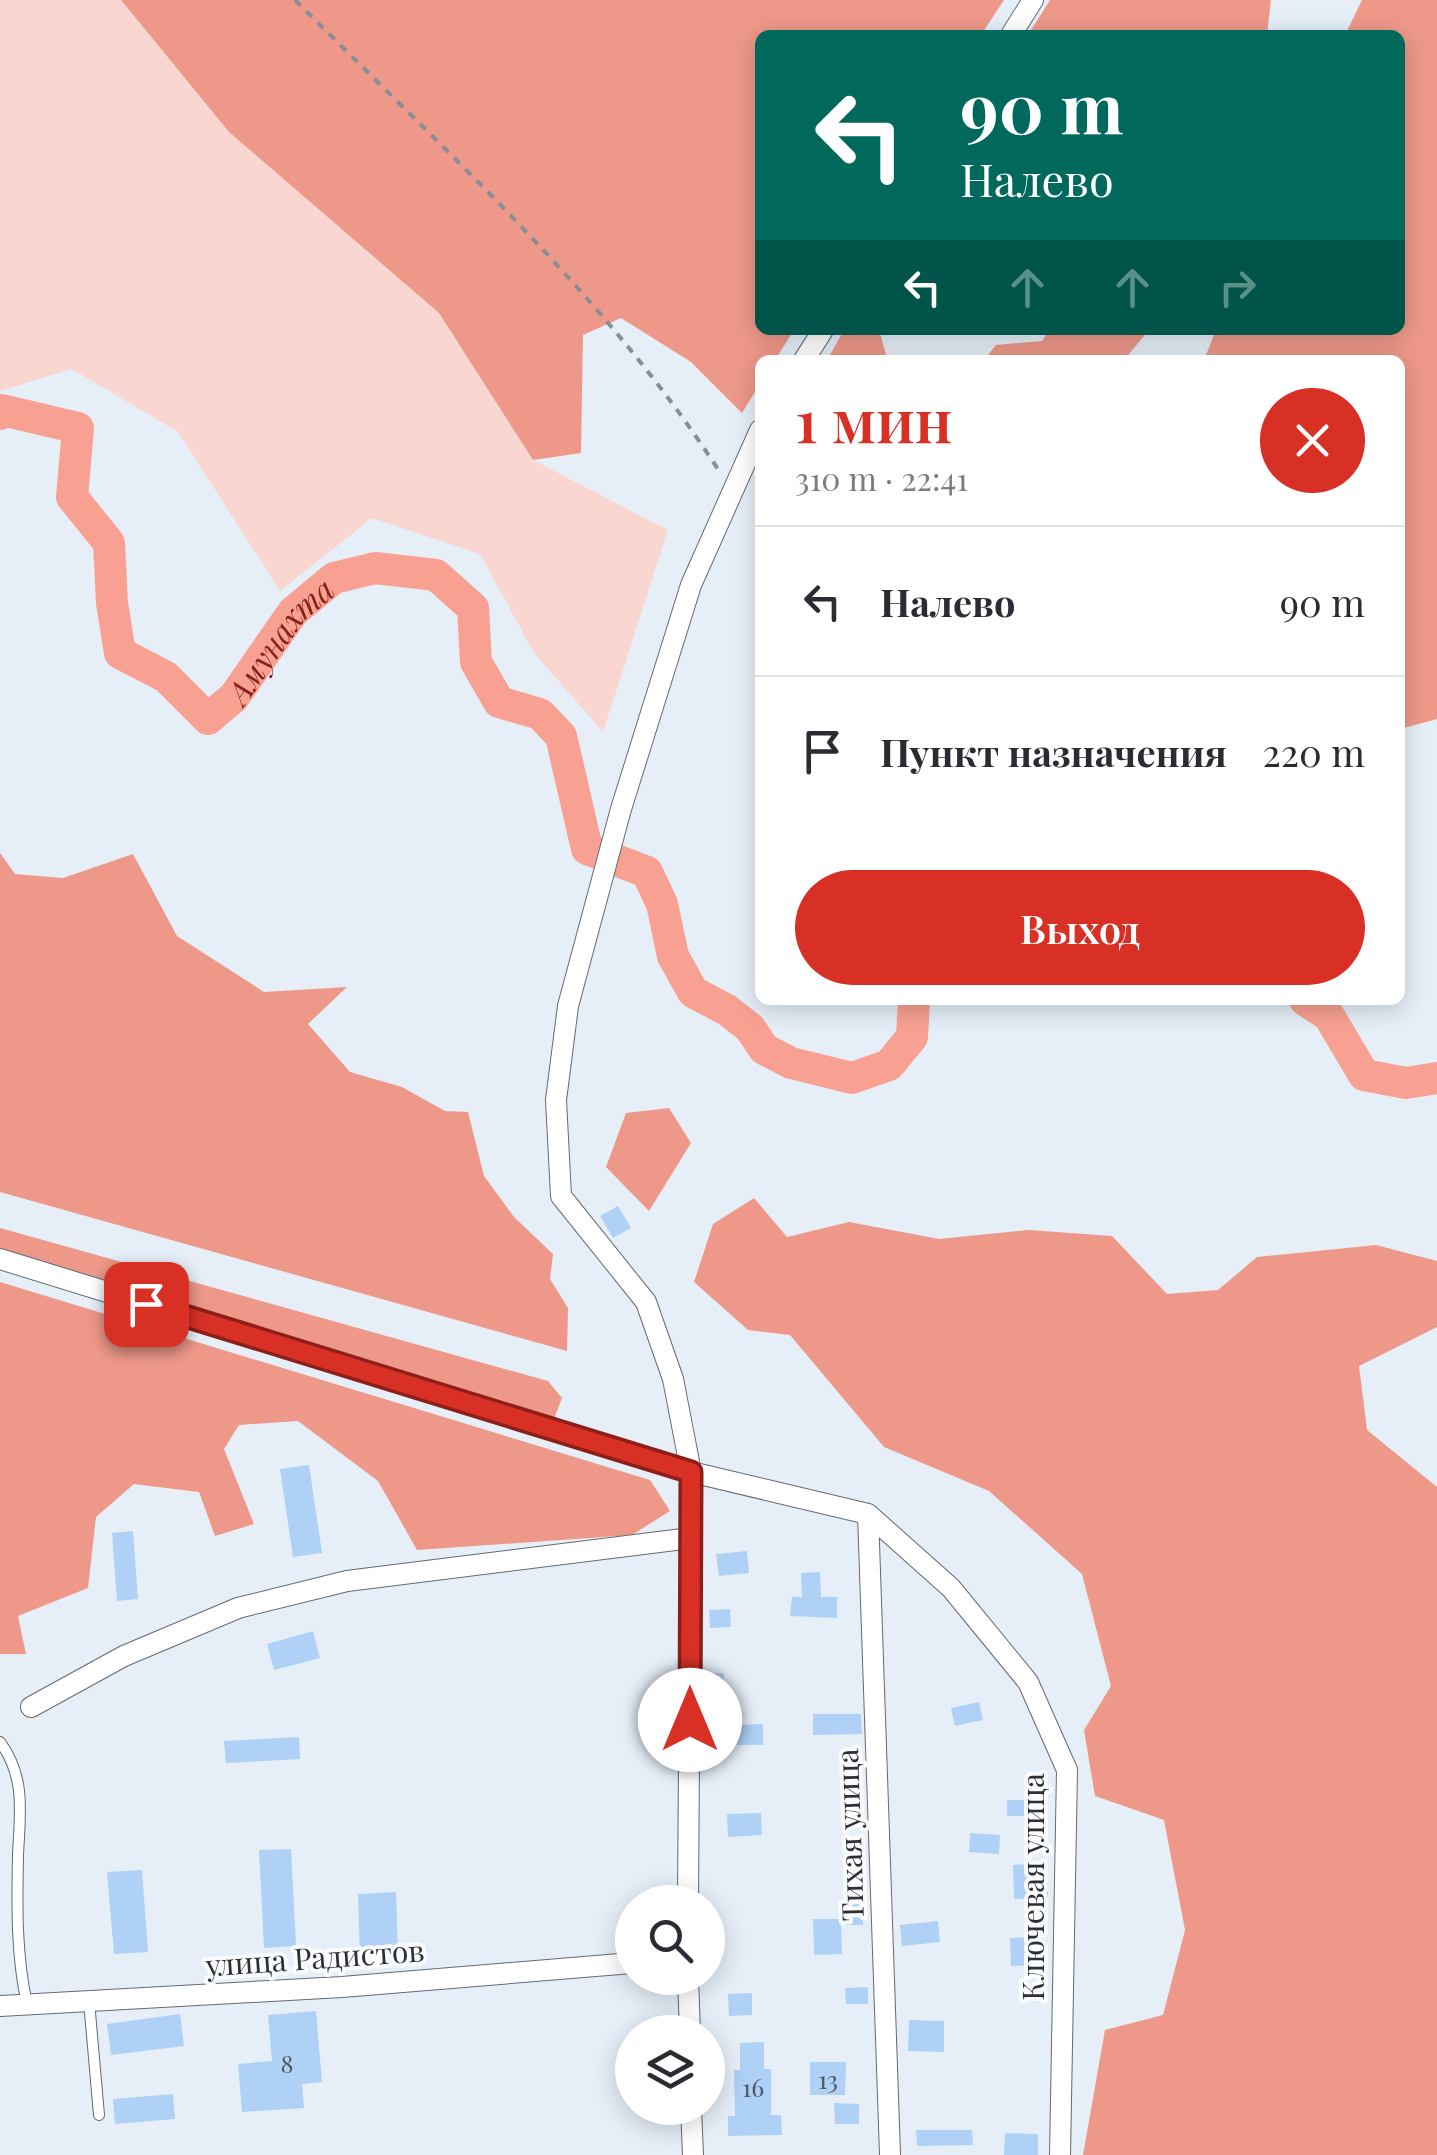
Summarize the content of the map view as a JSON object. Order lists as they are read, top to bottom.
{
  "streets": {
    "street": ["Тихая улица", "Ключевая улица", "улица Радистов"]
  },
  "crossings": [
    ["Тихая улица", "Ключевая улица"]
  ],
  "water": ["Амунахта"],
  "house_numbers": ["8", "13", "16"],
  "page": {
    "turn": ["90 m", "Налево"],
    "heading": ["1 мин", "310 m · 22:41"],
    "list": [
      {
        "name": "Налево",
        "value": "90 m"
      },
      {
        "name": "Пункт назначения",
        "value": "220 m"
      }
    ],
    "buttons": "Выход"
  }
}
